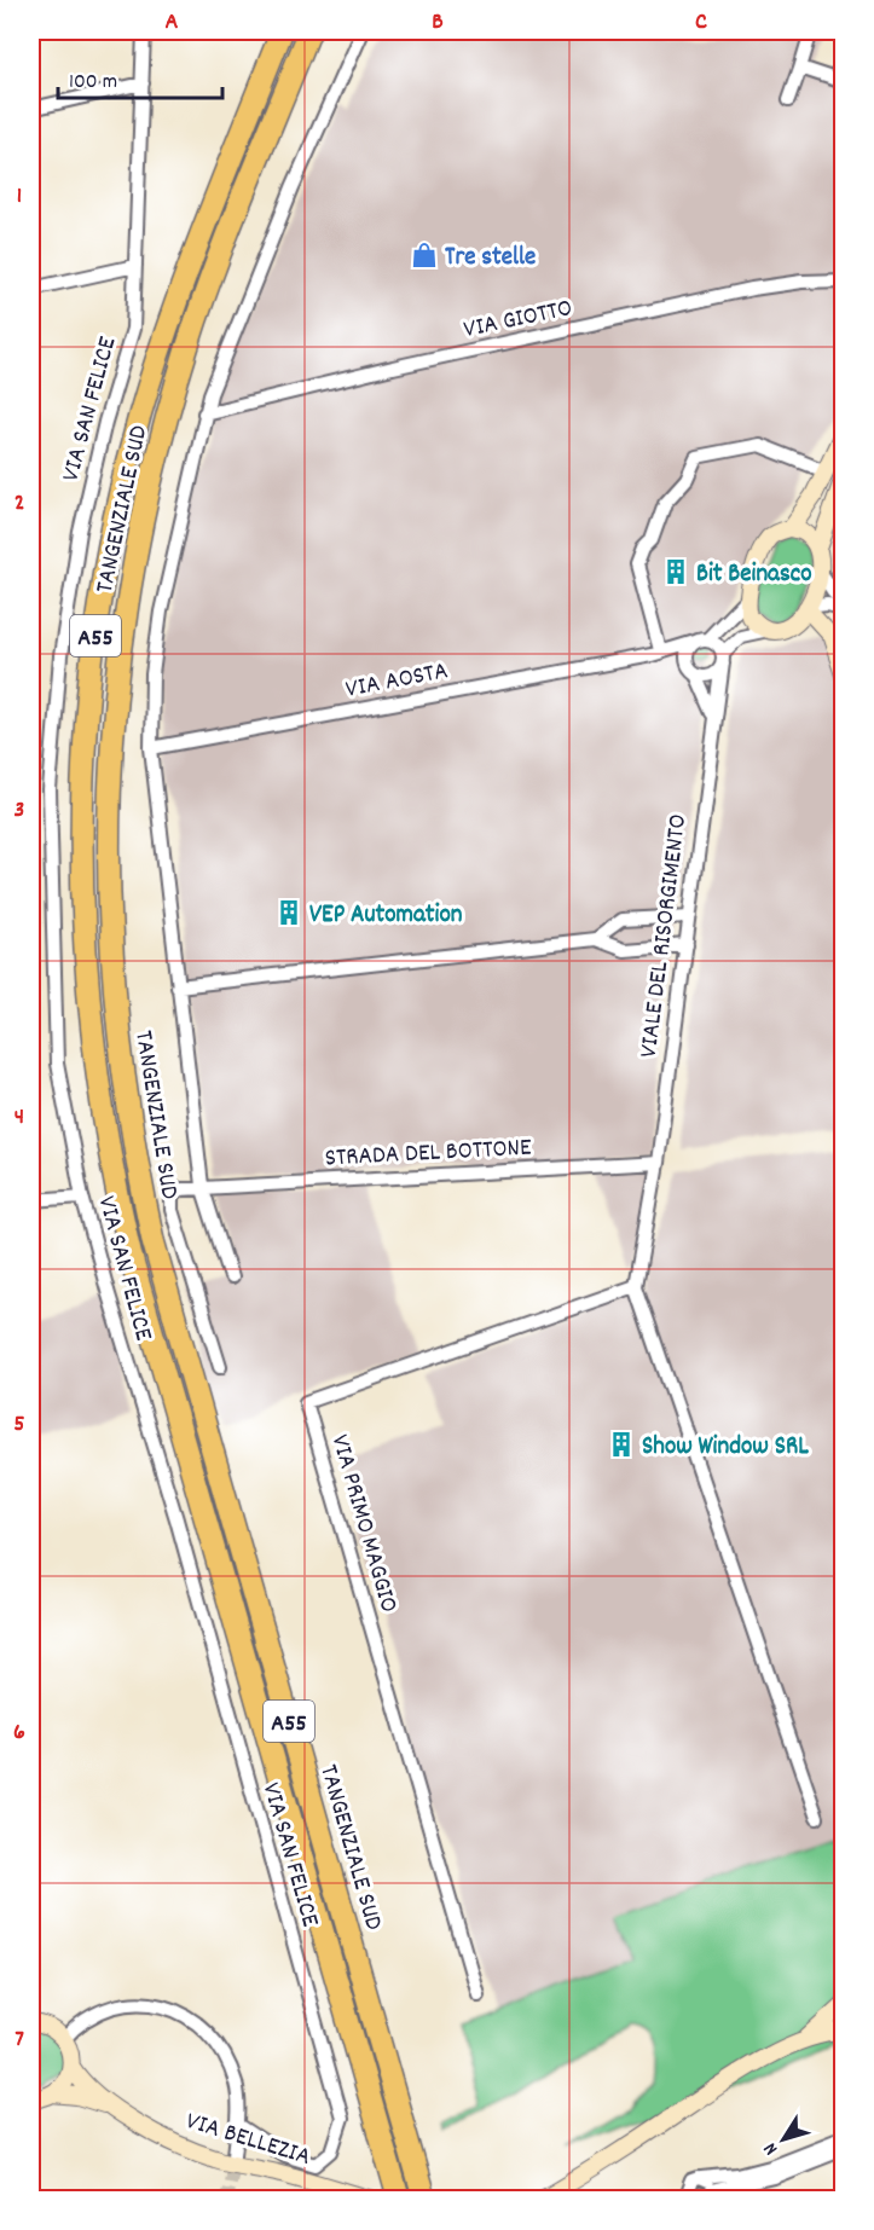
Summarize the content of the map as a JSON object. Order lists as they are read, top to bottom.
{
  "streets": {
    "highway": ["TANGENZIALE SUD", "A55"],
    "street": [
      "VIA GIOTTO",
      "VIA SAN FELICE",
      "VIA AOSTA",
      "VIALE DEL RISORGIMENTO",
      "STRADA DEL BOTTONE",
      "VIA PRIMO MAGGIO",
      "VIA BELLEZIA"
    ]
  },
  "crossings": [
    ["VIA AOSTA", "VIALE DEL RISORGIMENTO"],
    ["VIALE DEL RISORGIMENTO", "STRADA DEL BOTTONE"]
  ],
  "places": {
    "shop": ["Tre stelle"],
    "building": ["Bit Beinasco", "VEP Automation", "Show Window SRL"]
  },
  "scale_bar": "100 m",
  "north": "bottom left",
  "grid": {
    "columns": ["A", "B", "C"],
    "rows": [
      "1",
      "2",
      "3",
      "4",
      "5",
      "6",
      "7"
    ]
  }
}
